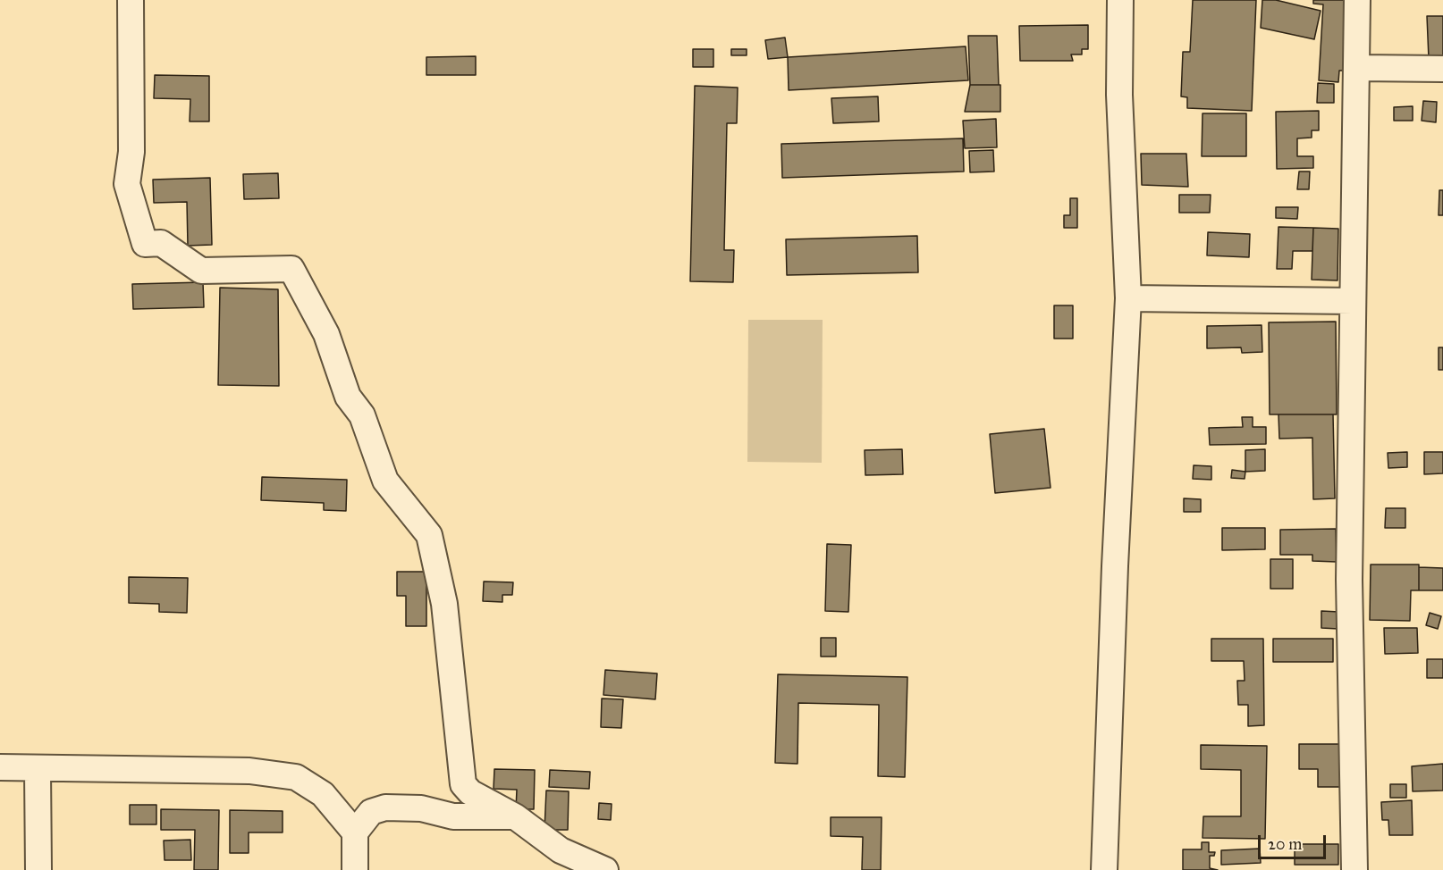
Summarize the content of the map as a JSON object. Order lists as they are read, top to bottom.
{
  "scale_bar": "20 m"
}
